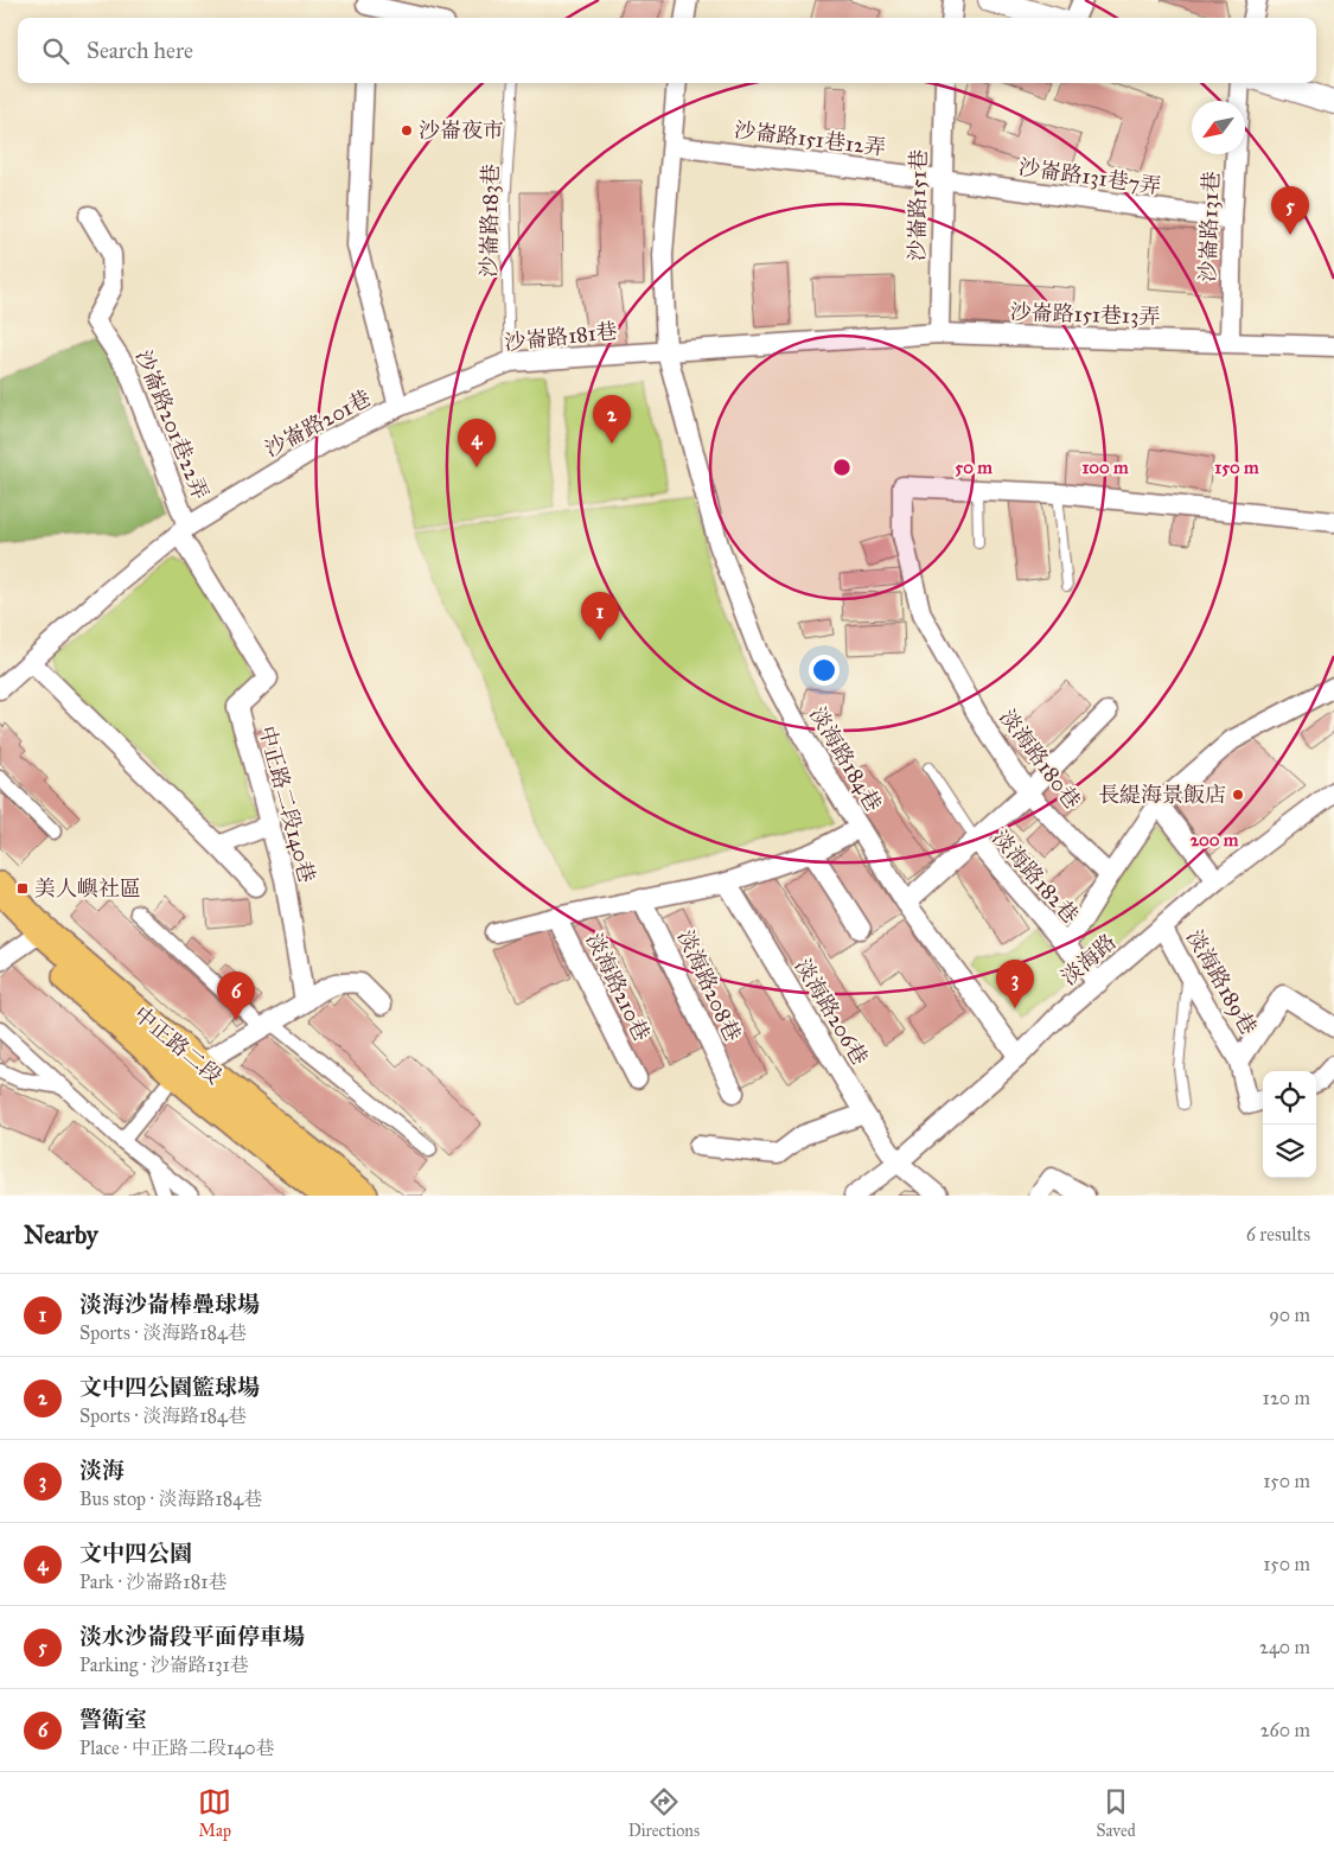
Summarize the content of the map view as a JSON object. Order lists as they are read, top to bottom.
{
  "streets": {
    "main road": ["中正路二段"],
    "street": [
      "沙崙路151巷12弄",
      "沙崙路131巷7弄",
      "沙崙路151巷",
      "沙崙路131巷",
      "沙崙路151巷13弄",
      "沙崙路181巷",
      "沙崙路201巷",
      "沙崙路201巷22弄",
      "淡海路184巷",
      "淡海路180巷",
      "中正路二段140巷",
      "淡海路182巷",
      "淡海路",
      "淡海路189巷",
      "淡海路208巷",
      "淡海路210巷",
      "淡海路206巷"
    ],
    "lane": ["沙崙路183巷"]
  },
  "crossings": [
    ["沙崙路151巷12弄", "沙崙路131巷7弄"],
    ["沙崙路151巷12弄", "沙崙路151巷"],
    ["沙崙路131巷7弄", "沙崙路151巷"],
    ["沙崙路131巷7弄", "沙崙路131巷"],
    ["沙崙路151巷", "沙崙路151巷13弄"],
    ["沙崙路151巷", "沙崙路181巷"],
    ["沙崙路183巷", "沙崙路181巷"],
    ["沙崙路131巷", "沙崙路151巷13弄"],
    ["沙崙路151巷13弄", "沙崙路181巷"],
    ["沙崙路181巷", "沙崙路201巷"],
    ["沙崙路181巷", "淡海路184巷"],
    ["沙崙路201巷", "沙崙路201巷22弄"],
    ["沙崙路201巷", "中正路二段140巷"],
    ["沙崙路201巷22弄", "中正路二段140巷"],
    ["淡海路184巷", "淡海路182巷"],
    ["淡海路184巷", "淡海路"],
    ["淡海路182巷", "淡海路"],
    ["淡海路", "淡海路189巷"],
    ["淡海路", "淡海路206巷"]
  ],
  "places": {
    "other": ["沙崙夜市", "長緹海景飯店"],
    "transit": ["美人嶼社區"]
  },
  "north": "bottom left",
  "page": {
    "search": "Search here",
    "pins": [
      "5",
      "2",
      "4",
      "1",
      "3",
      "6"
    ],
    "heading": ["Nearby", "6 results"],
    "list": [
      {
        "mark": "1",
        "name": "淡海沙崙棒疊球場",
        "note": "Sports · 淡海路184巷",
        "value": "90 m"
      },
      {
        "mark": "2",
        "name": "文中四公園籃球場",
        "note": "Sports · 淡海路184巷",
        "value": "120 m"
      },
      {
        "mark": "3",
        "name": "淡海",
        "note": "Bus stop · 淡海路184巷",
        "value": "150 m"
      },
      {
        "mark": "4",
        "name": "文中四公園",
        "note": "Park · 沙崙路181巷",
        "value": "150 m"
      },
      {
        "mark": "5",
        "name": "淡水沙崙段平面停車場",
        "note": "Parking · 沙崙路131巷",
        "value": "240 m"
      },
      {
        "mark": "6",
        "name": "警衛室",
        "note": "Place · 中正路二段140巷",
        "value": "260 m"
      }
    ],
    "nav": ["Map", "Directions", "Saved"]
  },
  "rings": [
    "50 m",
    "100 m",
    "150 m",
    "200 m"
  ]
}
